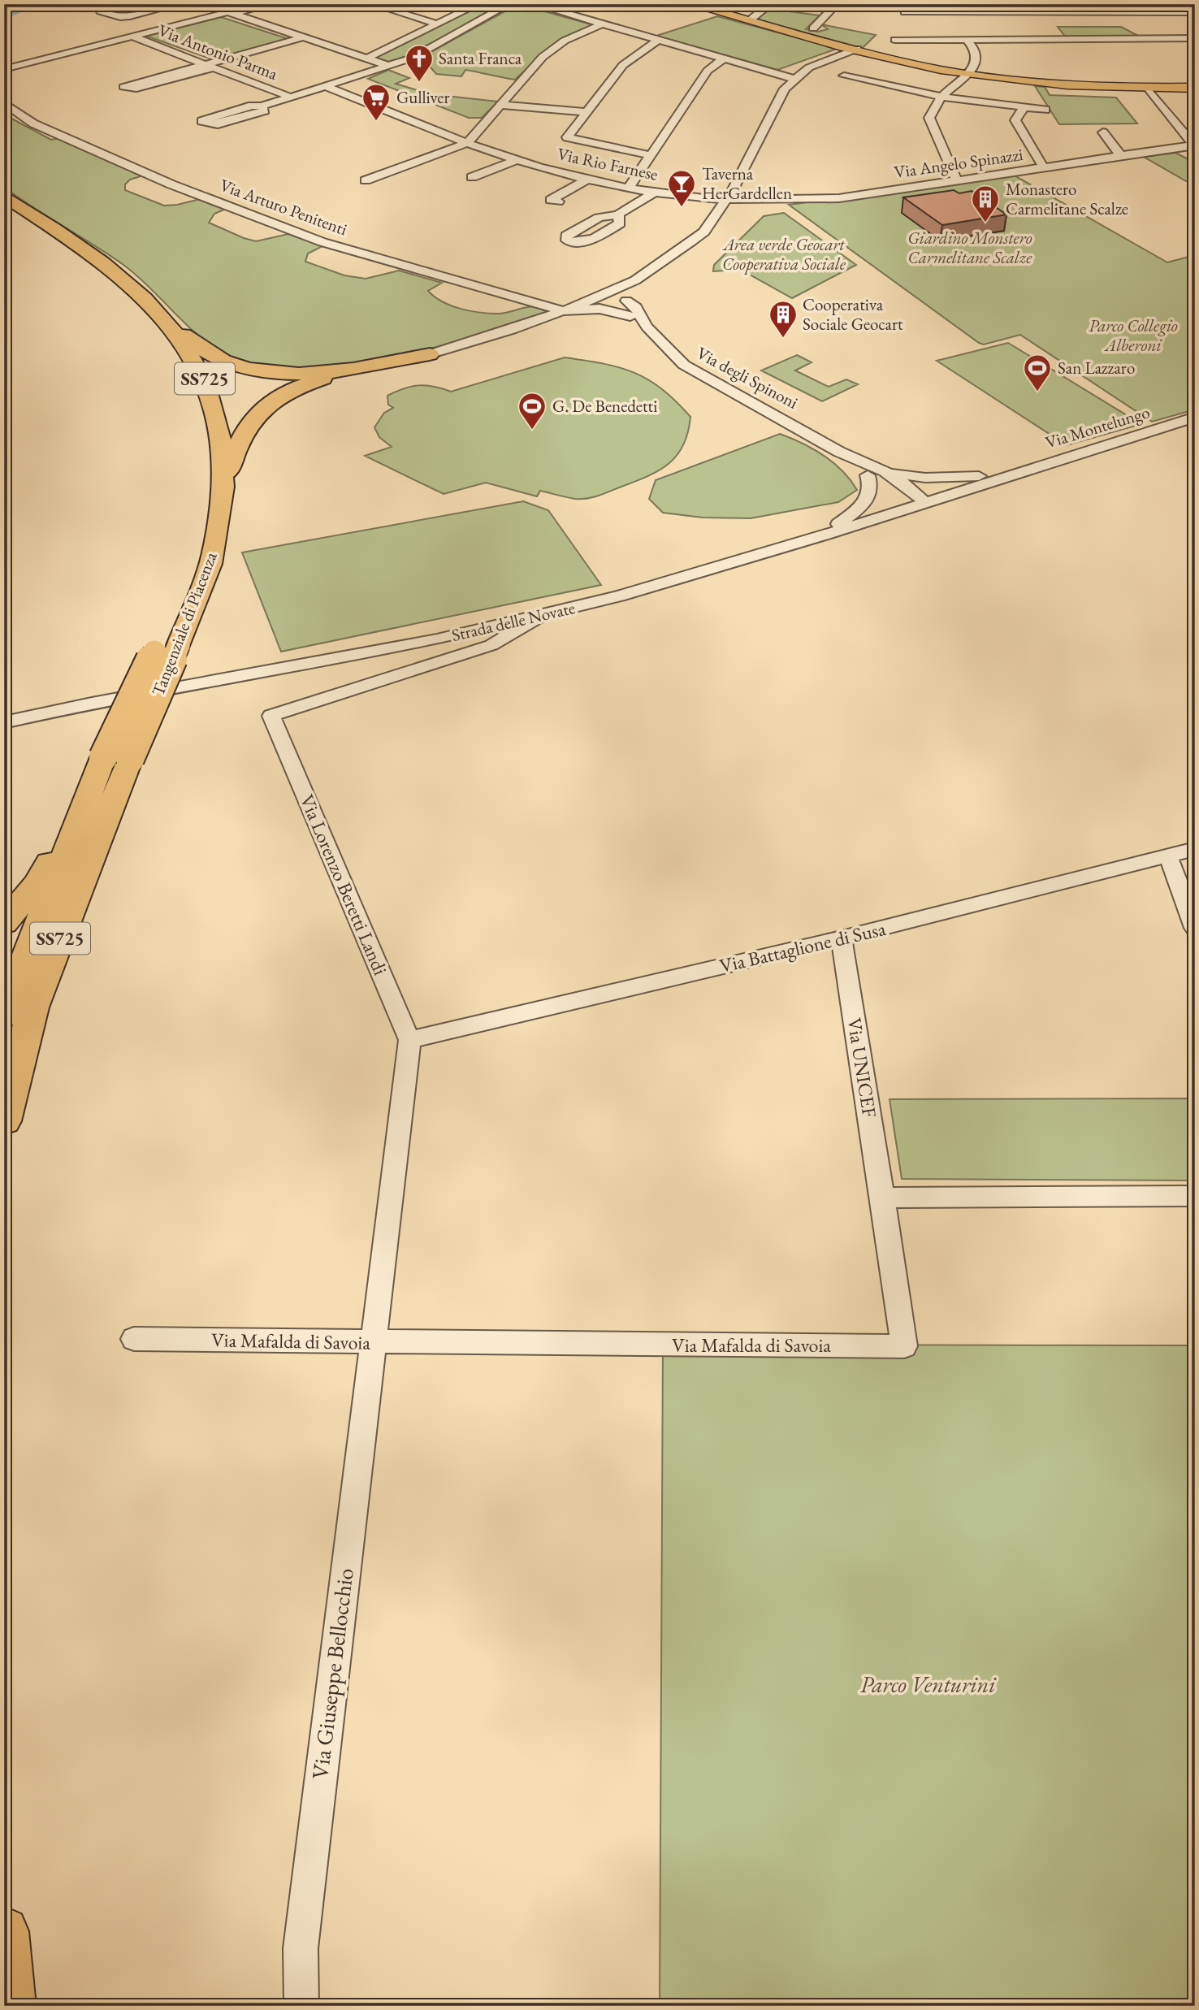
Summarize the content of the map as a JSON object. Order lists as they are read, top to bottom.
{
  "streets": {
    "highway": ["SS725", "Tangenziale di Piacenza"],
    "street": [
      "Via Antonio Parma",
      "Via Angelo Spinazzi",
      "Via Rio Farnese",
      "Via Arturo Penitenti",
      "Via degli Spinoni",
      "Via Montelungo",
      "Strada delle Novate",
      "Via Lorenzo Beretti Landi",
      "Via Battaglione di Susa",
      "Via UNICEF",
      "Via Mafalda di Savoia",
      "Via Giuseppe Bellocchio"
    ]
  },
  "crossings": [
    ["Via Angelo Spinazzi", "Via Rio Farnese"],
    ["Via degli Spinoni", "Strada delle Novate"],
    ["Via Montelungo", "Strada delle Novate"],
    ["Strada delle Novate", "Via Lorenzo Beretti Landi"],
    ["Via Lorenzo Beretti Landi", "Via Battaglione di Susa"],
    ["Via Battaglione di Susa", "Via UNICEF"],
    ["Via UNICEF", "Via Mafalda di Savoia"],
    ["Via Mafalda di Savoia", "Via Giuseppe Bellocchio"]
  ],
  "parks": [
    "Giardino Monstero Carmelitane Scalze",
    "Area verde Geocart Cooperativa Sociale",
    "Parco Collegio Alberoni",
    "Parco Venturini"
  ],
  "places": {
    "church": ["Santa Franca"],
    "supermarket": ["Gulliver"],
    "bar": ["Taverna HerGardellen"],
    "building": ["Monastero Carmelitane Scalze", "Cooperativa Sociale Geocart"],
    "sports": ["San Lazzaro", "G. De Benedetti"]
  }
}
